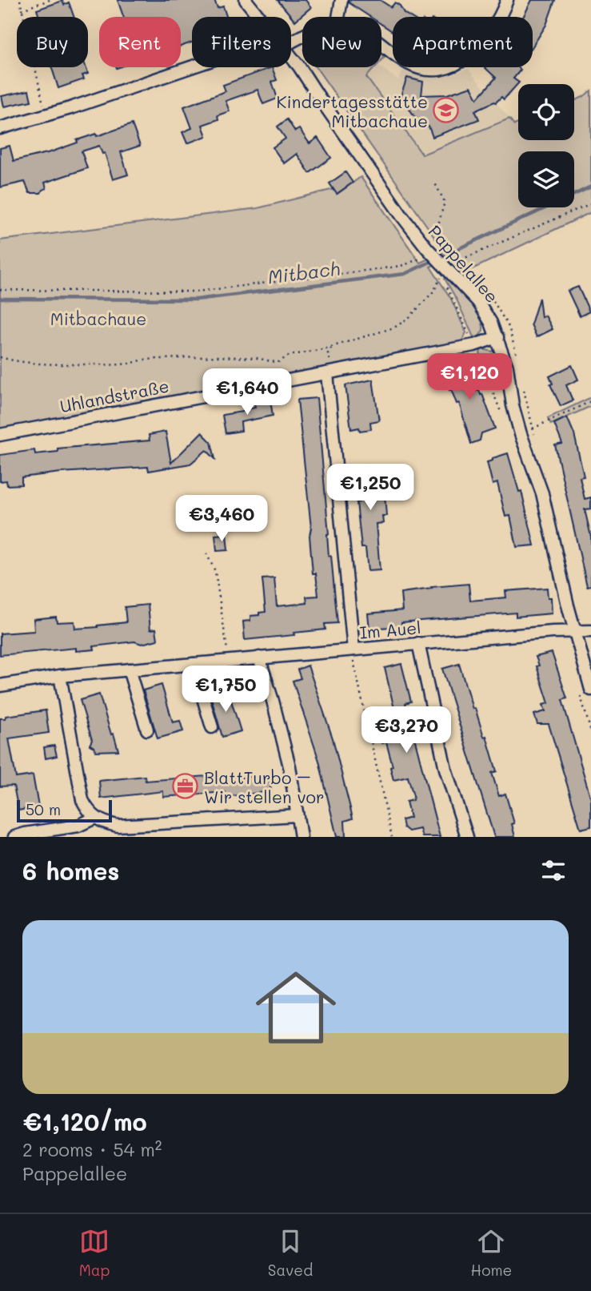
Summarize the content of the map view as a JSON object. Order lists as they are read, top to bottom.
{
  "streets": {
    "street": ["Pappelallee", "Uhlandstraße", "Im Auel"]
  },
  "crossings": [
    ["Pappelallee", "Uhlandstraße"],
    ["Pappelallee", "Im Auel"]
  ],
  "water": ["Mitbach"],
  "parks": ["Mitbachaue"],
  "places": {
    "school or university": ["Kindertagesstätte Mitbachaue"],
    "office": ["BlattTurbo – Wir stellen vor"]
  },
  "scale_bar": "50 m",
  "page": {
    "chip": [
      "Buy",
      "Rent",
      "Filters",
      "New",
      "Apartment"
    ],
    "price": [
      "€1,120",
      "€1,640",
      "€1,250",
      "€3,460",
      "€1,750",
      "€3,270"
    ],
    "scale": "50 m",
    "heading": "6 homes",
    "list": [
      {
        "name": "€1,120/mo",
        "note": "2 rooms · 54 m² · Pappelallee"
      }
    ],
    "tabs": ["Map", "Saved", "Home"]
  }
}
